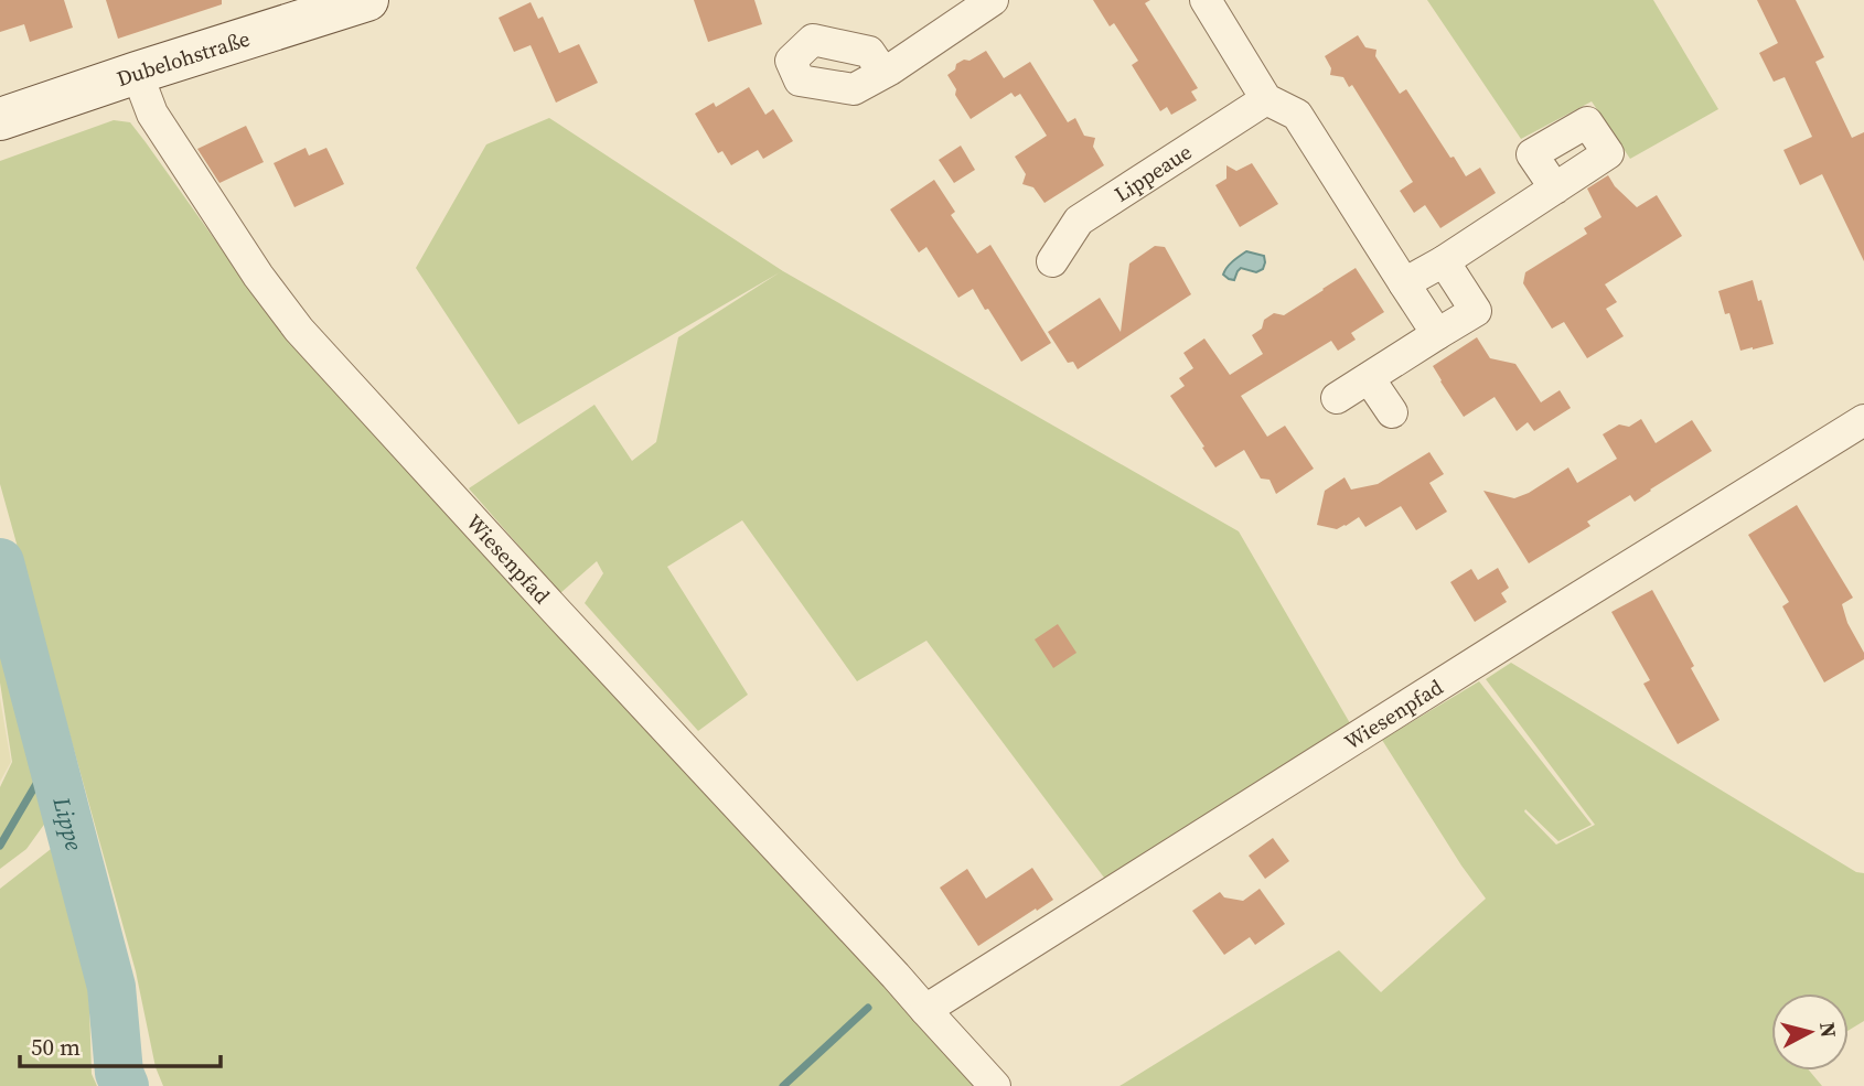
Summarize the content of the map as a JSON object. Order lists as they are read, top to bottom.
{
  "streets": {
    "main road": ["Dubelohstraße"],
    "street": ["Lippeaue", "Wiesenpfad"]
  },
  "crossings": [
    ["Dubelohstraße", "Wiesenpfad"]
  ],
  "water": ["Lippe"],
  "scale_bar": "50 m",
  "north": "right"
}
